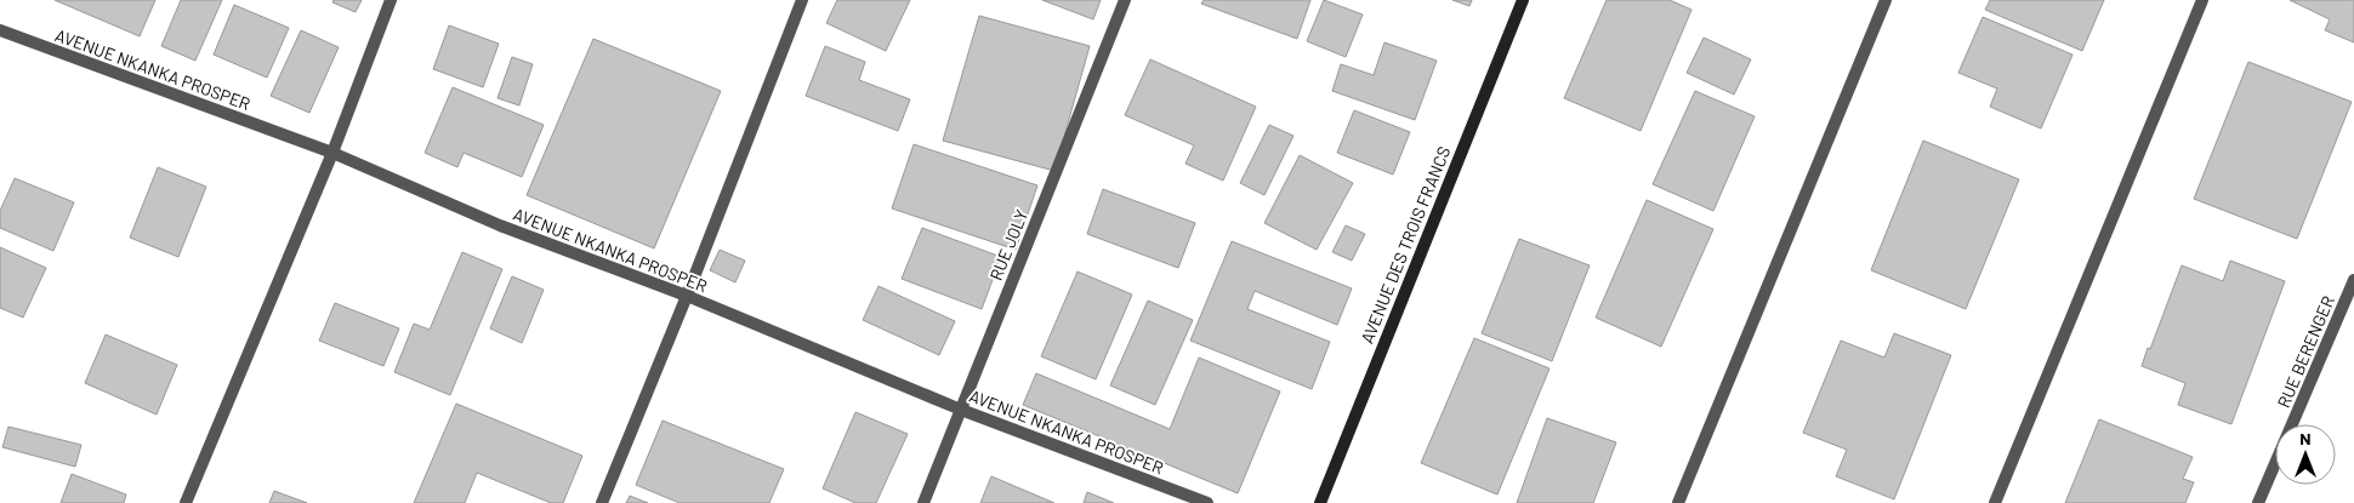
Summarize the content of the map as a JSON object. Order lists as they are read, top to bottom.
{
  "streets": {
    "street": [
      "AVENUE NKANKA PROSPER",
      "RUE JOLY",
      "AVENUE DES TROIS FRANCS",
      "RUE BERENGER"
    ]
  },
  "crossings": [
    ["AVENUE NKANKA PROSPER", "RUE JOLY"]
  ],
  "north": "top"
}
